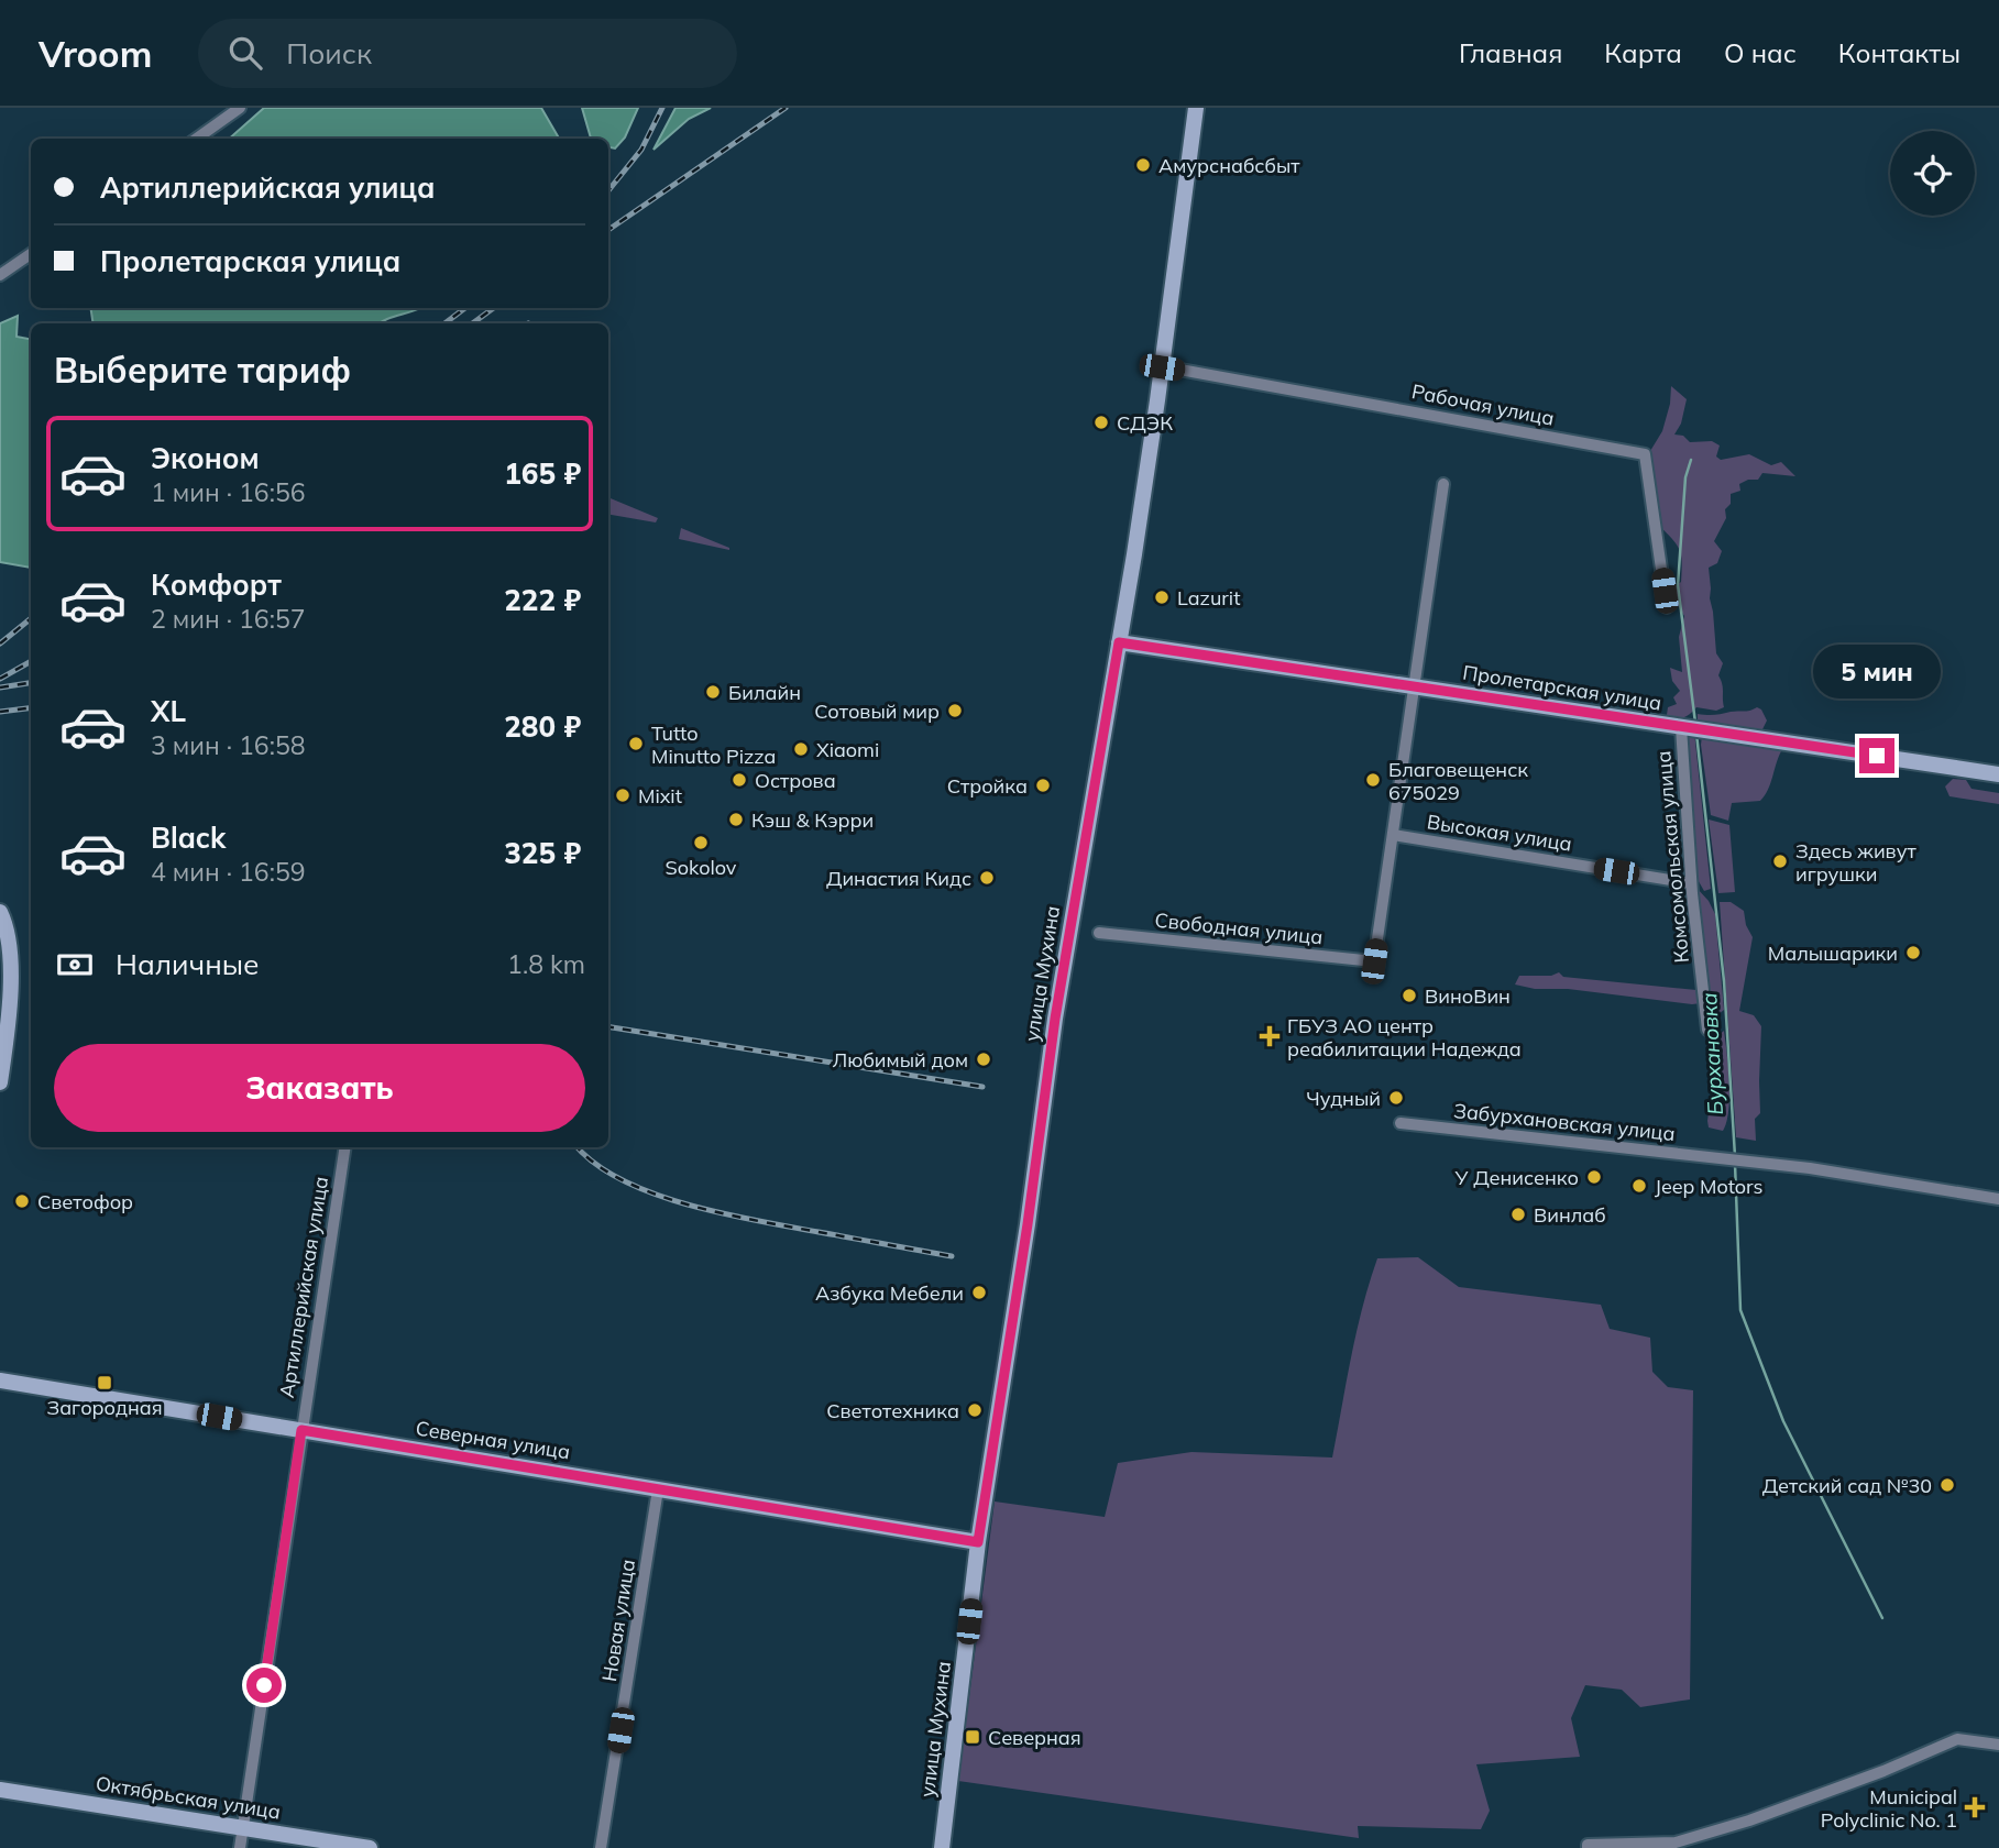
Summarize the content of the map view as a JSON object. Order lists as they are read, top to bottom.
{
  "streets": {
    "main road": [
      "Пролетарская улица",
      "улица Мухина",
      "Северная улица",
      "Октябрьская улица"
    ],
    "street": [
      "Рабочая улица",
      "Высокая улица",
      "Комсомольская улица",
      "Свободная улица",
      "Забурхановская улица",
      "Артиллерийская улица",
      "Новая улица"
    ]
  },
  "crossings": [
    ["Рабочая улица", "улица Мухина"],
    ["Пролетарская улица", "Комсомольская улица"],
    ["Пролетарская улица", "улица Мухина"],
    ["Высокая улица", "Комсомольская улица"],
    ["Высокая улица", "Свободная улица"],
    ["улица Мухина", "Северная улица"],
    ["Артиллерийская улица", "Северная улица"],
    ["Артиллерийская улица", "Октябрьская улица"],
    ["Северная улица", "Новая улица"]
  ],
  "water": ["Бурхановка"],
  "places": {
    "other": [
      "Амурснабсбыт",
      "СДЭК",
      "Lazurit",
      "Билайн",
      "Сотовый мир",
      "Tutto Minutto Pizza",
      "Xiaomi",
      "Острова",
      "Благовещенск 675029",
      "Стройка",
      "Mixit",
      "Кэш & Кэрри",
      "Sokolov",
      "Здесь живут игрушки",
      "Династия Кидс",
      "Малышарики",
      "ВиноВин",
      "Любимый дом",
      "Чудный",
      "У Денисенко",
      "Jeep Motors",
      "Светофор",
      "Винлаб",
      "Азбука Мебели",
      "Светотехника",
      "Детский сад №30"
    ],
    "health": ["ГБУЗ АО центр реабилитации Надежда", "Municipal Polyclinic No. 1"],
    "transit": ["Загородная", "Северная"]
  },
  "page": {
    "header": "Vroom",
    "search": "Поиск",
    "nav": [
      "Главная",
      "Карта",
      "О нас",
      "Контакты"
    ],
    "banner": ["Артиллерийская улица", "Пролетарская улица"],
    "heading": "Выберите тариф",
    "list": [
      {
        "name": "Эконом",
        "note": "1 мин · 16:56",
        "value": "165 ₽"
      },
      {
        "name": "Комфорт",
        "note": "2 мин · 16:57",
        "value": "222 ₽"
      },
      {
        "name": "XL",
        "note": "3 мин · 16:58",
        "value": "280 ₽"
      },
      {
        "name": "Black",
        "note": "4 мин · 16:59",
        "value": "325 ₽"
      }
    ],
    "bubble": "5 мин",
    "pay": ["Наличные", "1.8 km"],
    "buttons": "Заказать"
  }
}
